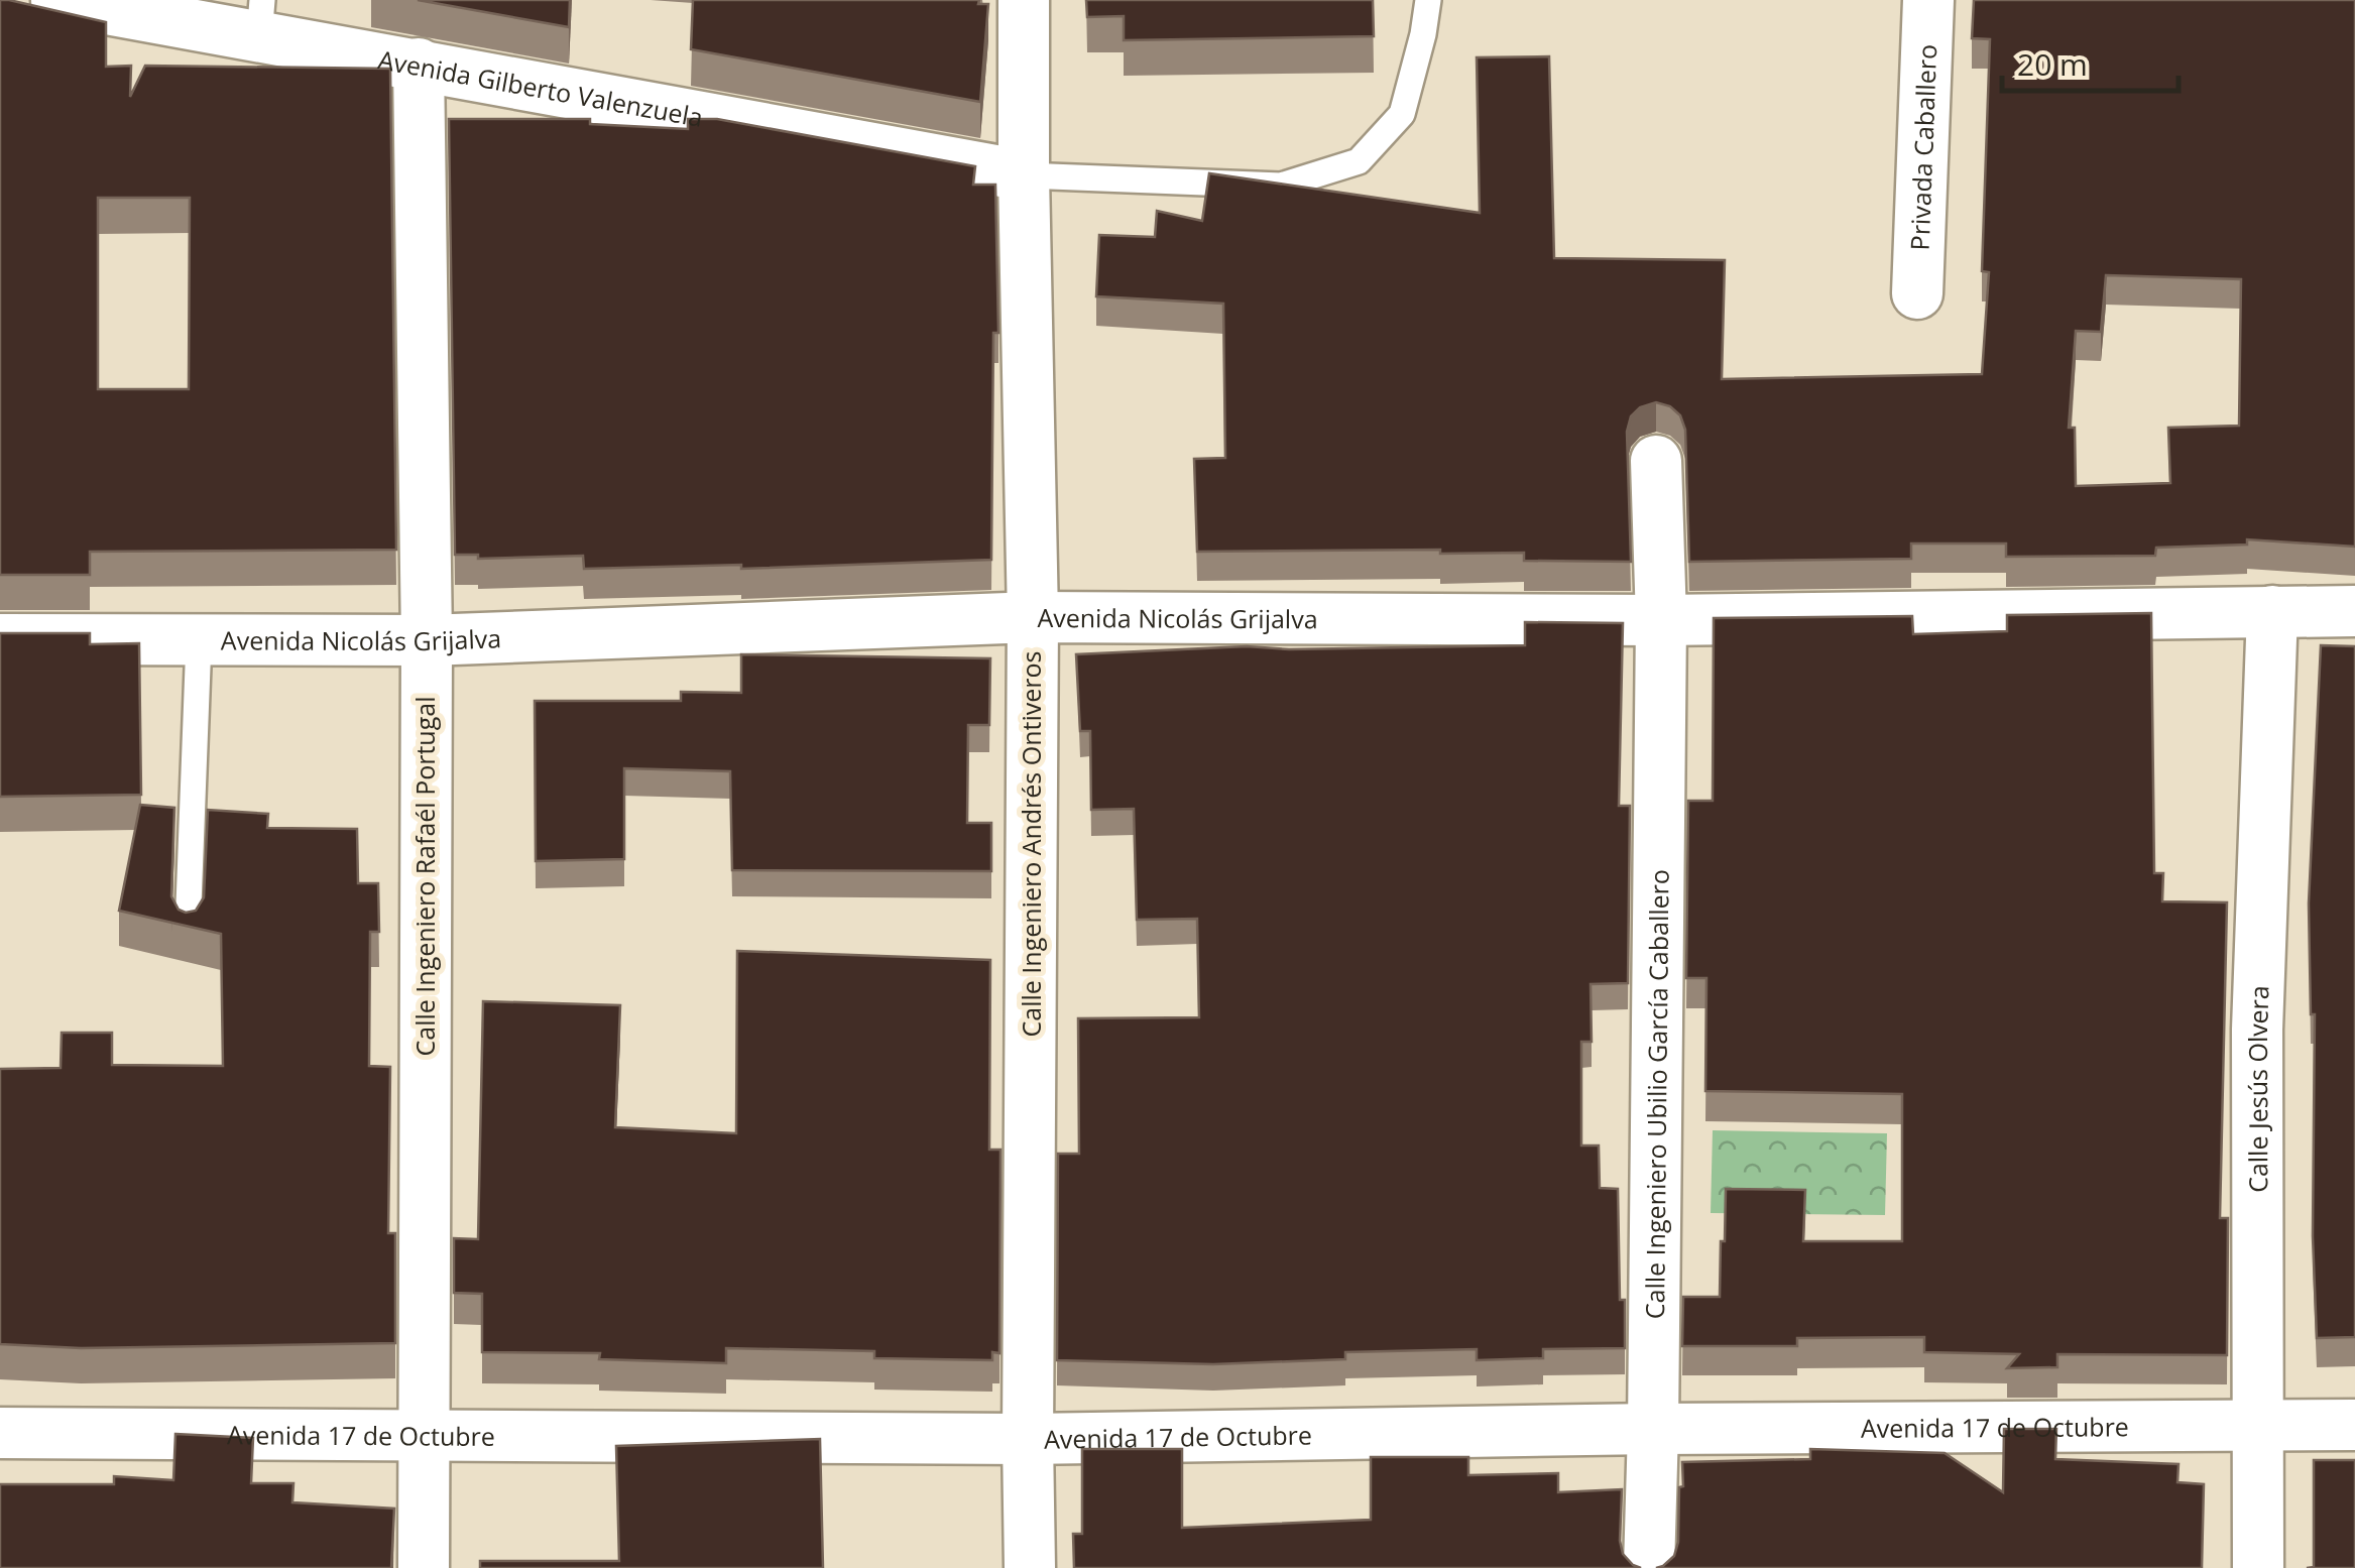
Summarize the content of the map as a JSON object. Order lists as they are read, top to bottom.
{
  "streets": {
    "street": [
      "Avenida Gilberto Valenzuela",
      "Privada Caballero",
      "Avenida Nicolás Grijalva",
      "Calle Ingeniero Andrés Ontiveros",
      "Calle Ingeniero Rafaél Portugal",
      "Calle Jesús Olvera",
      "Calle Ingeniero Ubilio García Caballero",
      "Avenida 17 de Octubre"
    ]
  },
  "crossings": [
    ["Avenida Gilberto Valenzuela", "Calle Ingeniero Andrés Ontiveros"],
    ["Avenida Gilberto Valenzuela", "Calle Ingeniero Rafaél Portugal"],
    ["Avenida Nicolás Grijalva", "Calle Ingeniero Andrés Ontiveros"],
    ["Avenida Nicolás Grijalva", "Calle Ingeniero Rafaél Portugal"],
    ["Avenida Nicolás Grijalva", "Calle Jesús Olvera"],
    ["Avenida Nicolás Grijalva", "Calle Ingeniero Ubilio García Caballero"],
    ["Calle Ingeniero Andrés Ontiveros", "Avenida 17 de Octubre"],
    ["Calle Ingeniero Rafaél Portugal", "Avenida 17 de Octubre"],
    ["Calle Jesús Olvera", "Avenida 17 de Octubre"],
    ["Calle Ingeniero Ubilio García Caballero", "Avenida 17 de Octubre"]
  ],
  "scale_bar": "20 m"
}
